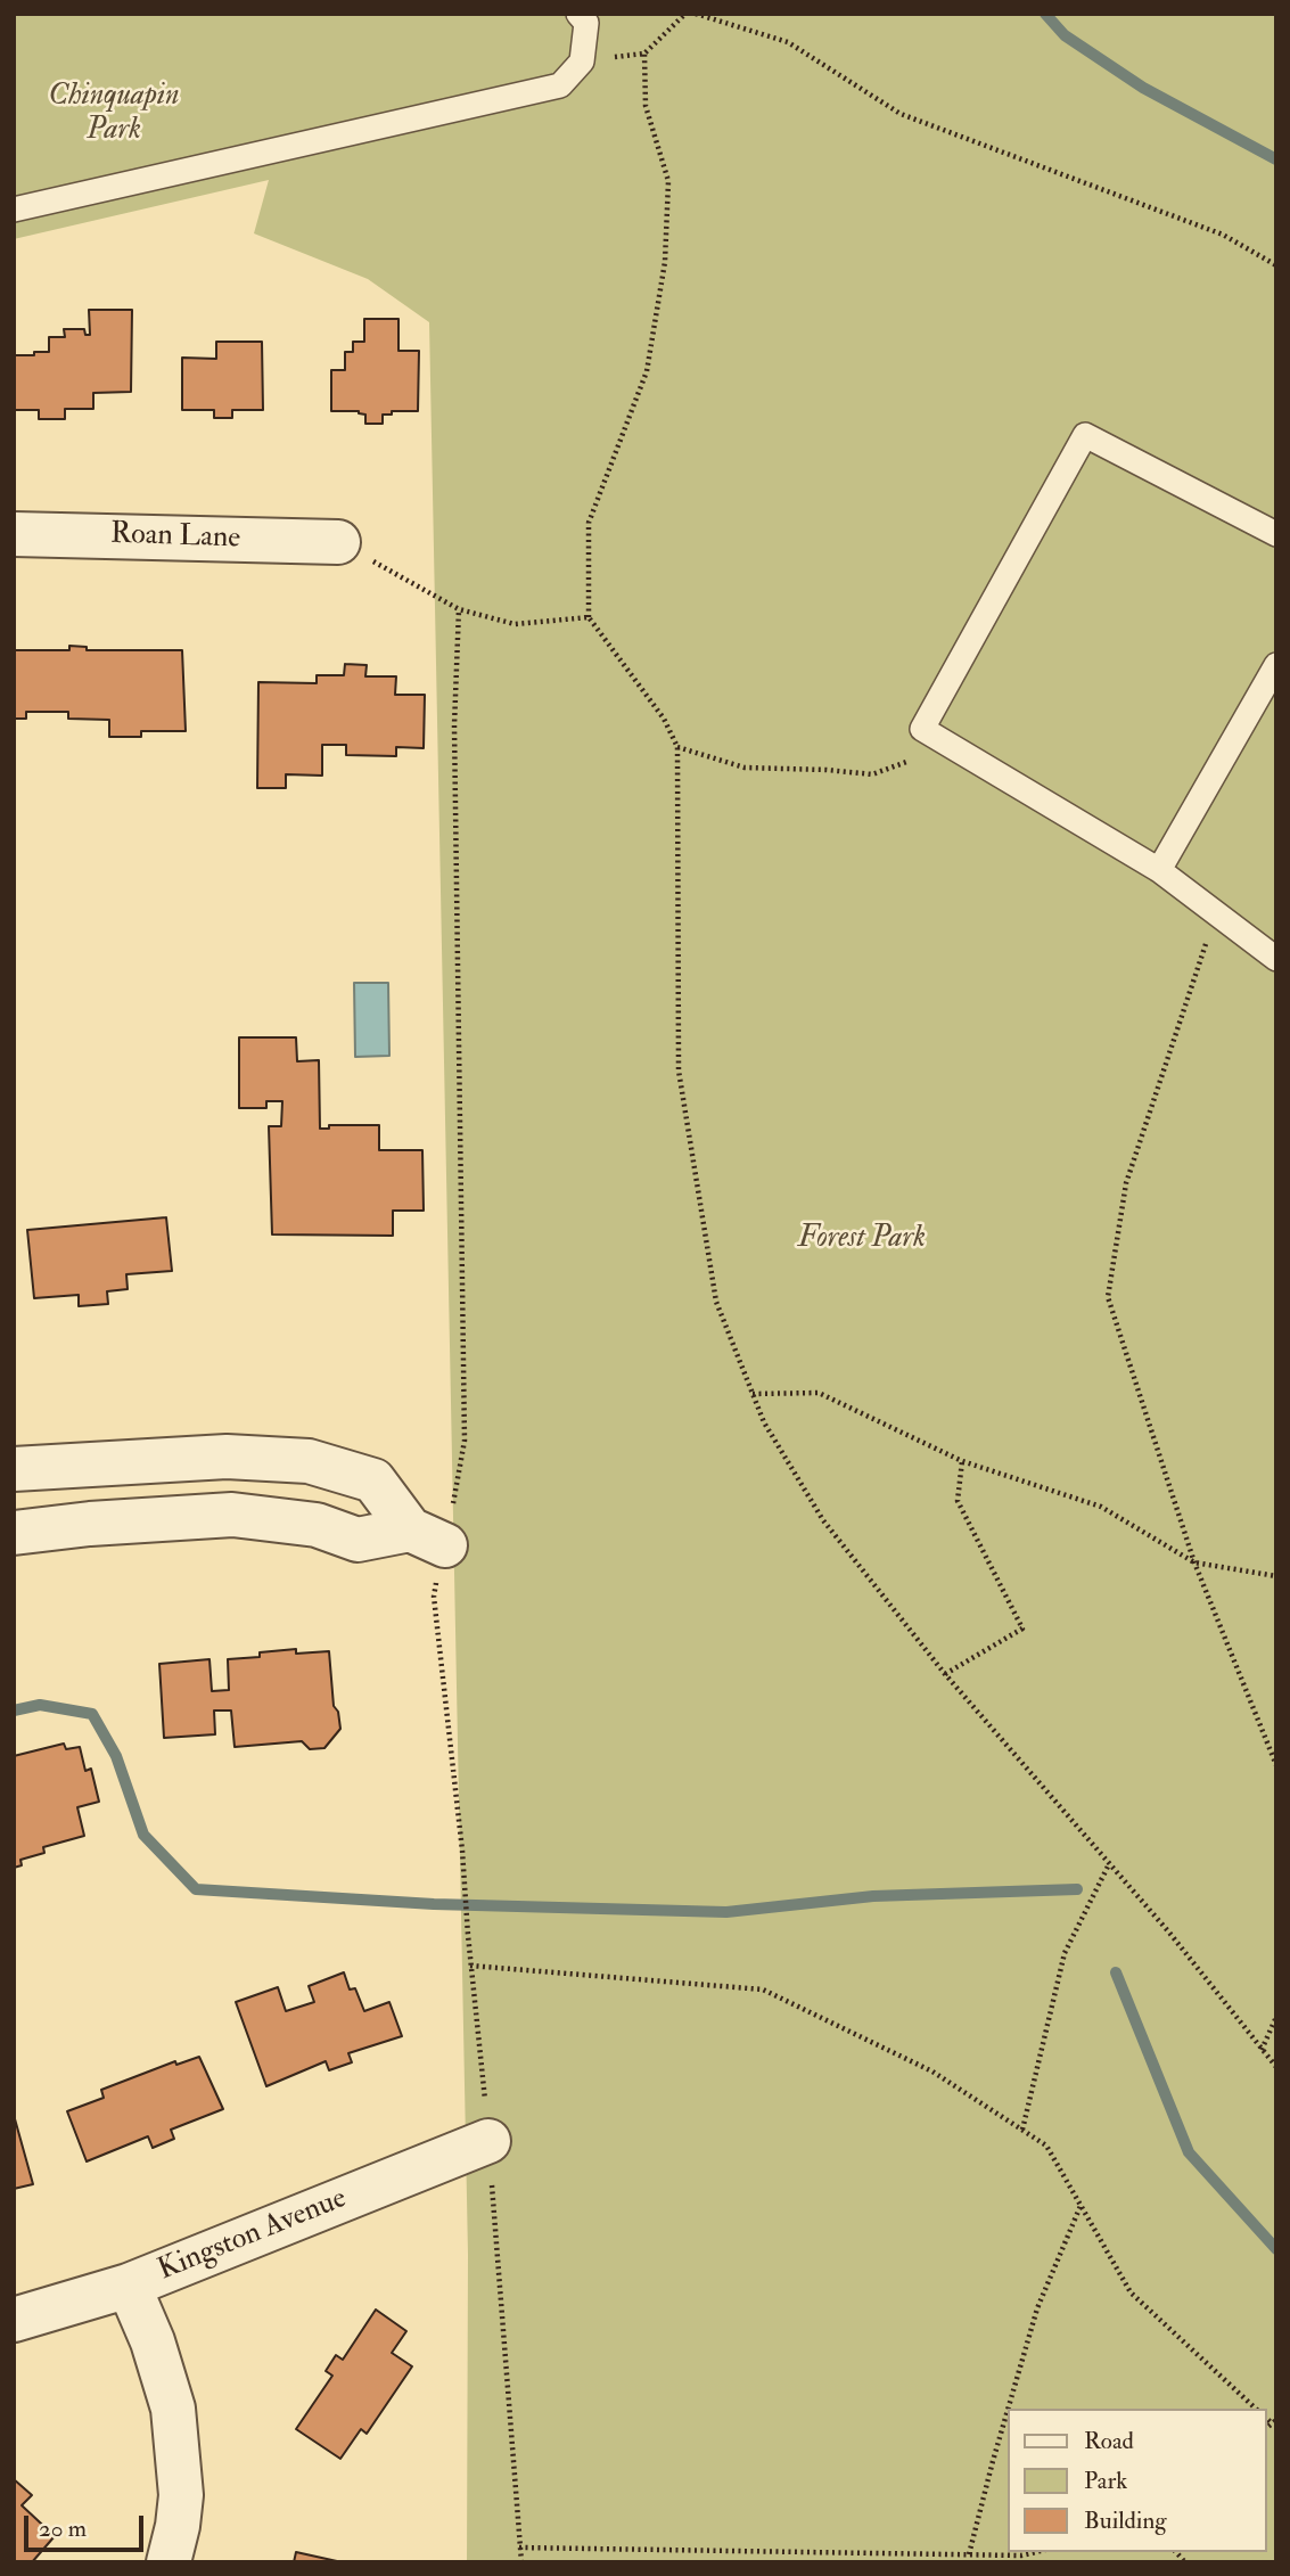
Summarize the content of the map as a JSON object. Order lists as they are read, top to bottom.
{
  "streets": {
    "street": ["Roan Lane", "Kingston Avenue"]
  },
  "parks": ["Chinquapin Park", "Forest Park"],
  "legend": ["Road", "Park", "Building"],
  "scale_bar": "20 m"
}
